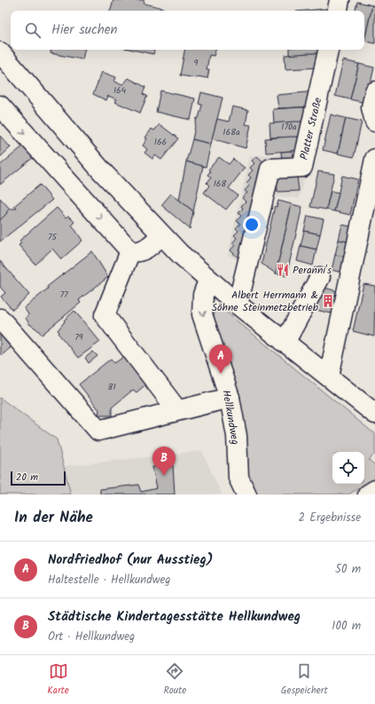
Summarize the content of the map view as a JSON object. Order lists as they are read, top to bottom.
{
  "streets": {
    "main road": ["Platter Straße", "Hellkundweg"]
  },
  "one_way": ["Hellkundweg"],
  "places": {
    "restaurant": ["Peranni's"],
    "building": ["Albert Herrmann & Söhne Steinmetzbetrieb"]
  },
  "house_numbers": [
    "9",
    "164",
    "170a",
    "168a",
    "166",
    "168",
    "75",
    "77",
    "79",
    "81"
  ],
  "scale_bar": "20 m",
  "page": {
    "search": "Hier suchen",
    "pins": ["A", "B"],
    "scale": "20 m",
    "heading": ["In der Nähe", "2 Ergebnisse"],
    "list": [
      {
        "mark": "A",
        "name": "Nordfriedhof (nur Ausstieg)",
        "note": "Haltestelle · Hellkundweg",
        "value": "50 m"
      },
      {
        "mark": "B",
        "name": "Städtische Kindertagesstätte Hellkundweg",
        "note": "Ort · Hellkundweg",
        "value": "100 m"
      }
    ],
    "nav": ["Karte", "Route", "Gespeichert"]
  }
}
